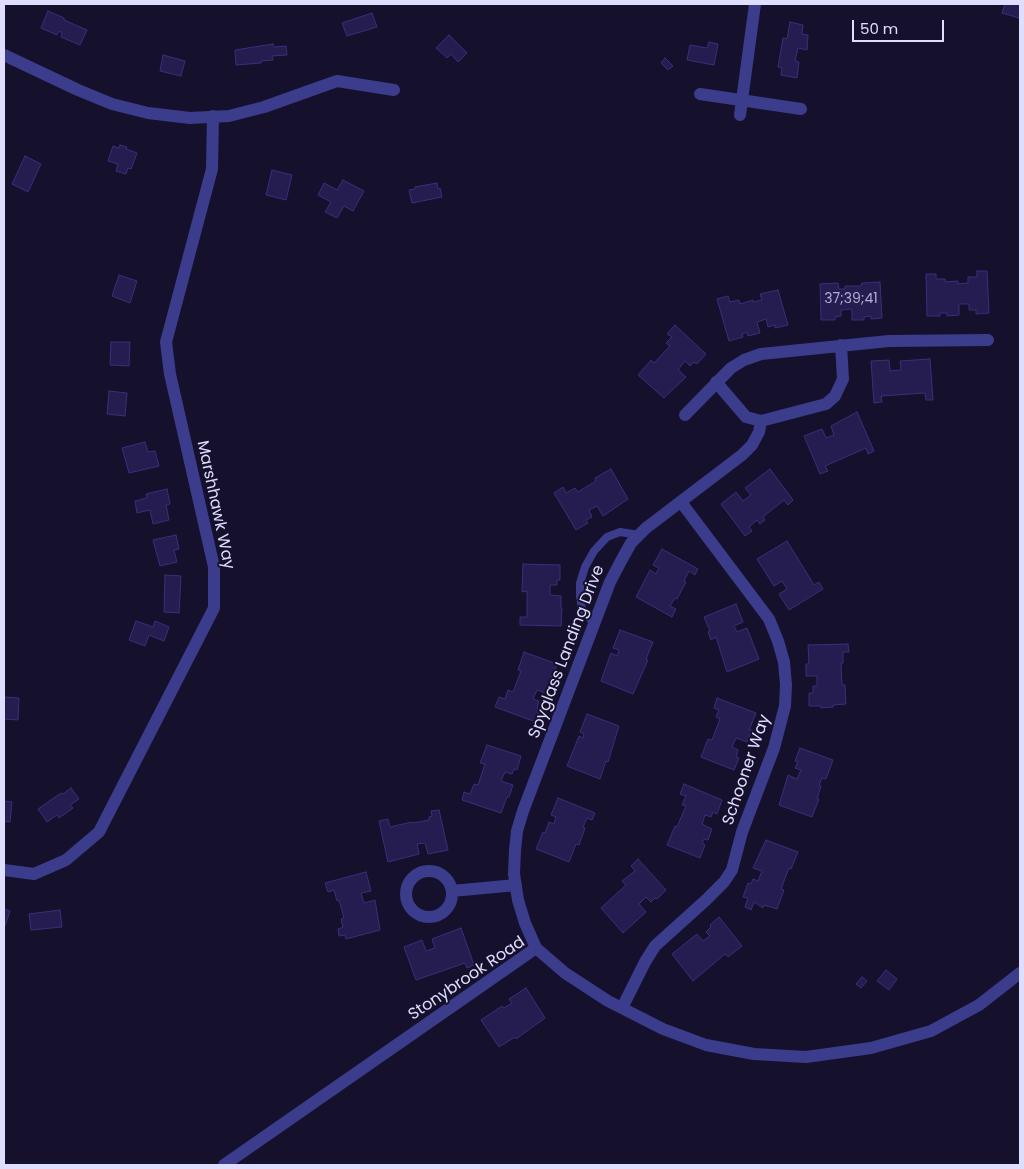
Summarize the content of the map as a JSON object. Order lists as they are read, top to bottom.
{
  "streets": {
    "street": [
      "Marshhawk Way",
      "Spyglass Landing Drive",
      "Schooner Way",
      "Stonybrook Road"
    ]
  },
  "crossings": [
    ["Spyglass Landing Drive", "Schooner Way"],
    ["Spyglass Landing Drive", "Stonybrook Road"],
    ["Schooner Way", "Stonybrook Road"]
  ],
  "house_numbers": ["37;39;41"],
  "scale_bar": "50 m"
}
